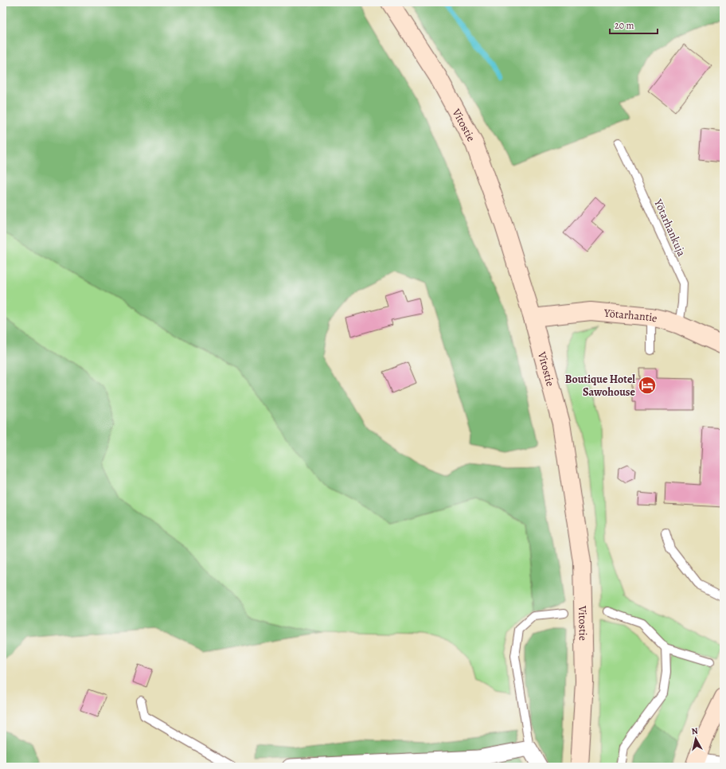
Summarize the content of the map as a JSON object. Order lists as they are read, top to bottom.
{
  "streets": {
    "main road": ["Vitostie", "Yötarhantie"],
    "lane": ["Yötarhankuja"]
  },
  "crossings": [
    ["Vitostie", "Yötarhantie"],
    ["Yötarhankuja", "Yötarhantie"]
  ],
  "places": {
    "hotel": ["Boutique Hotel Sawohouse"]
  },
  "scale_bar": "20 m",
  "north": "top"
}
